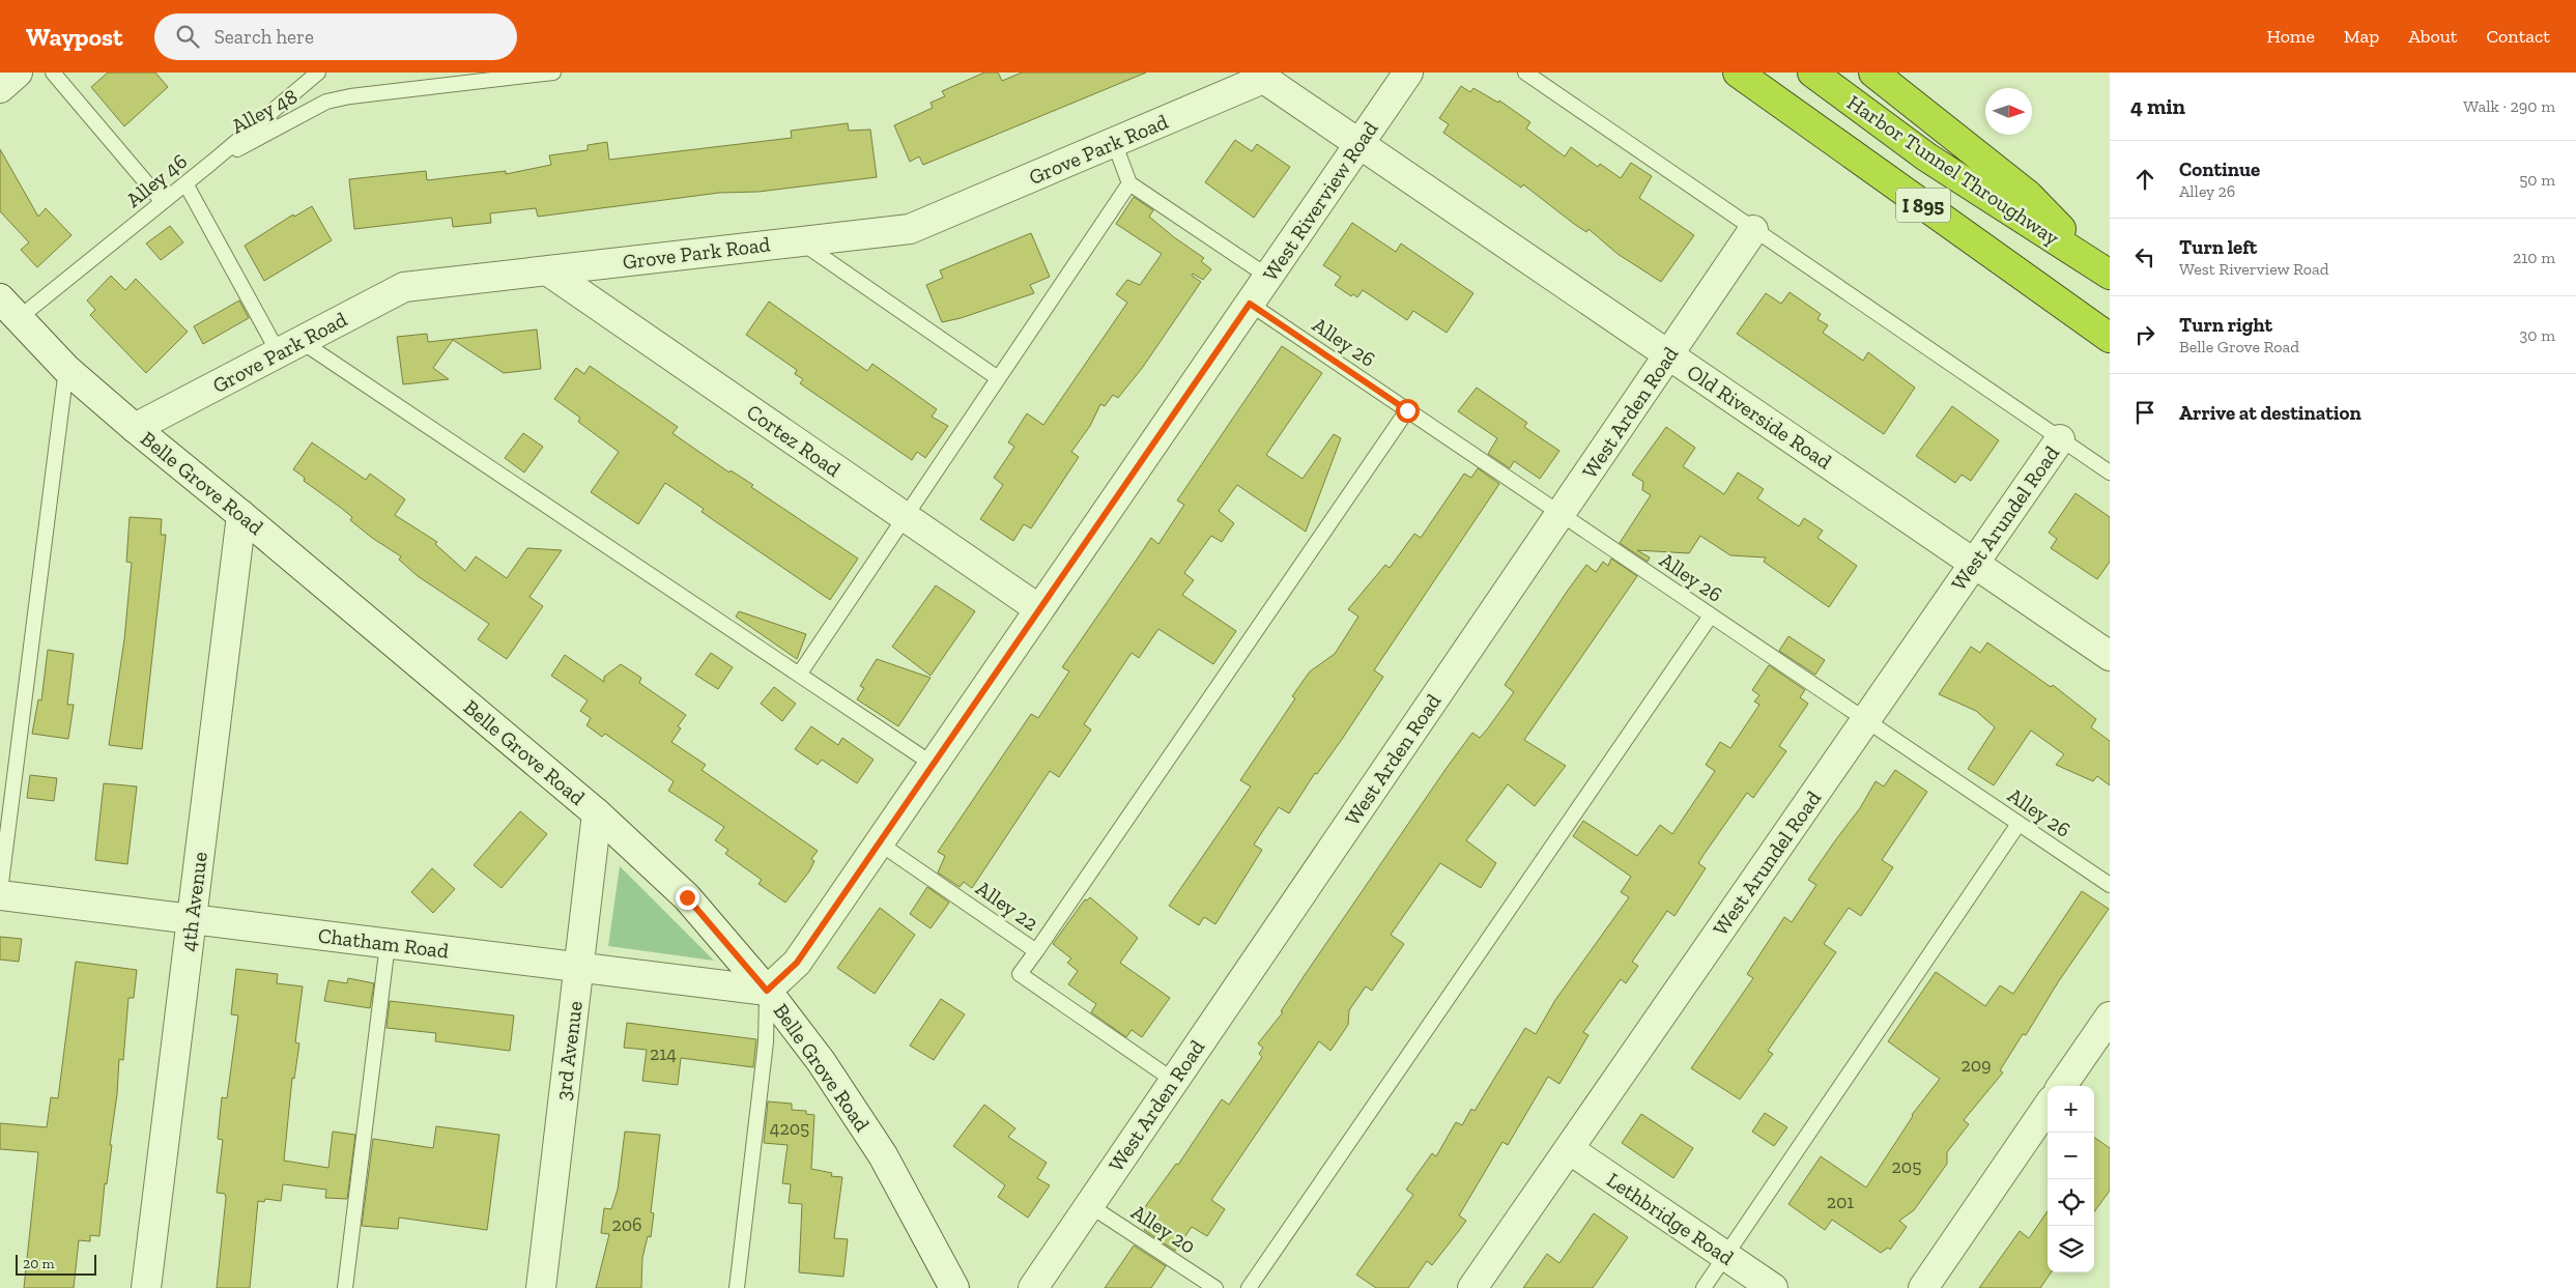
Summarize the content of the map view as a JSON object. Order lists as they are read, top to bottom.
{
  "streets": {
    "highway": ["Harbor Tunnel Throughway", "I 895"],
    "street": [
      "Grove Park Road",
      "West Riverview Road",
      "West Arden Road",
      "Old Riverside Road",
      "Cortez Road",
      "Belle Grove Road",
      "West Arundel Road",
      "4th Avenue",
      "Chatham Road",
      "3rd Avenue",
      "Lethbridge Road"
    ],
    "lane": [
      "Alley 48",
      "Alley 46",
      "Alley 26",
      "Alley 22",
      "Alley 20"
    ]
  },
  "crossings": [
    ["Alley 48", "Alley 46"],
    ["Grove Park Road", "Old Riverside Road"],
    ["Grove Park Road", "Cortez Road"],
    ["Grove Park Road", "Belle Grove Road"],
    ["Alley 46", "Belle Grove Road"],
    ["West Riverview Road", "Alley 26"],
    ["West Riverview Road", "Old Riverside Road"],
    ["West Riverview Road", "Cortez Road"],
    ["West Riverview Road", "Belle Grove Road"],
    ["West Riverview Road", "Alley 22"],
    ["West Riverview Road", "Chatham Road"],
    ["Alley 26", "West Arden Road"],
    ["Alley 26", "West Arundel Road"],
    ["West Arden Road", "Old Riverside Road"],
    ["West Arden Road", "Alley 22"],
    ["West Arden Road", "Alley 20"],
    ["Old Riverside Road", "West Arundel Road"],
    ["Belle Grove Road", "4th Avenue"],
    ["Belle Grove Road", "Chatham Road"],
    ["Belle Grove Road", "3rd Avenue"],
    ["West Arundel Road", "Lethbridge Road"],
    ["4th Avenue", "Chatham Road"],
    ["Chatham Road", "3rd Avenue"]
  ],
  "house_numbers": [
    "214",
    "209",
    "4205",
    "205",
    "201",
    "206"
  ],
  "scale_bar": "20 m",
  "north": "right",
  "page": {
    "header": "Waypost",
    "search": "Search here",
    "nav": [
      "Home",
      "Map",
      "About",
      "Contact"
    ],
    "heading": ["4 min", "Walk · 290 m"],
    "list": [
      ["Continue", "Alley 26", "50 m"],
      ["Turn left", "West Riverview Road", "210 m"],
      ["Turn right", "Belle Grove Road", "30 m"],
      "Arrive at destination"
    ],
    "map_buttons": ["+", "−"],
    "scale": "20 m"
  }
}
